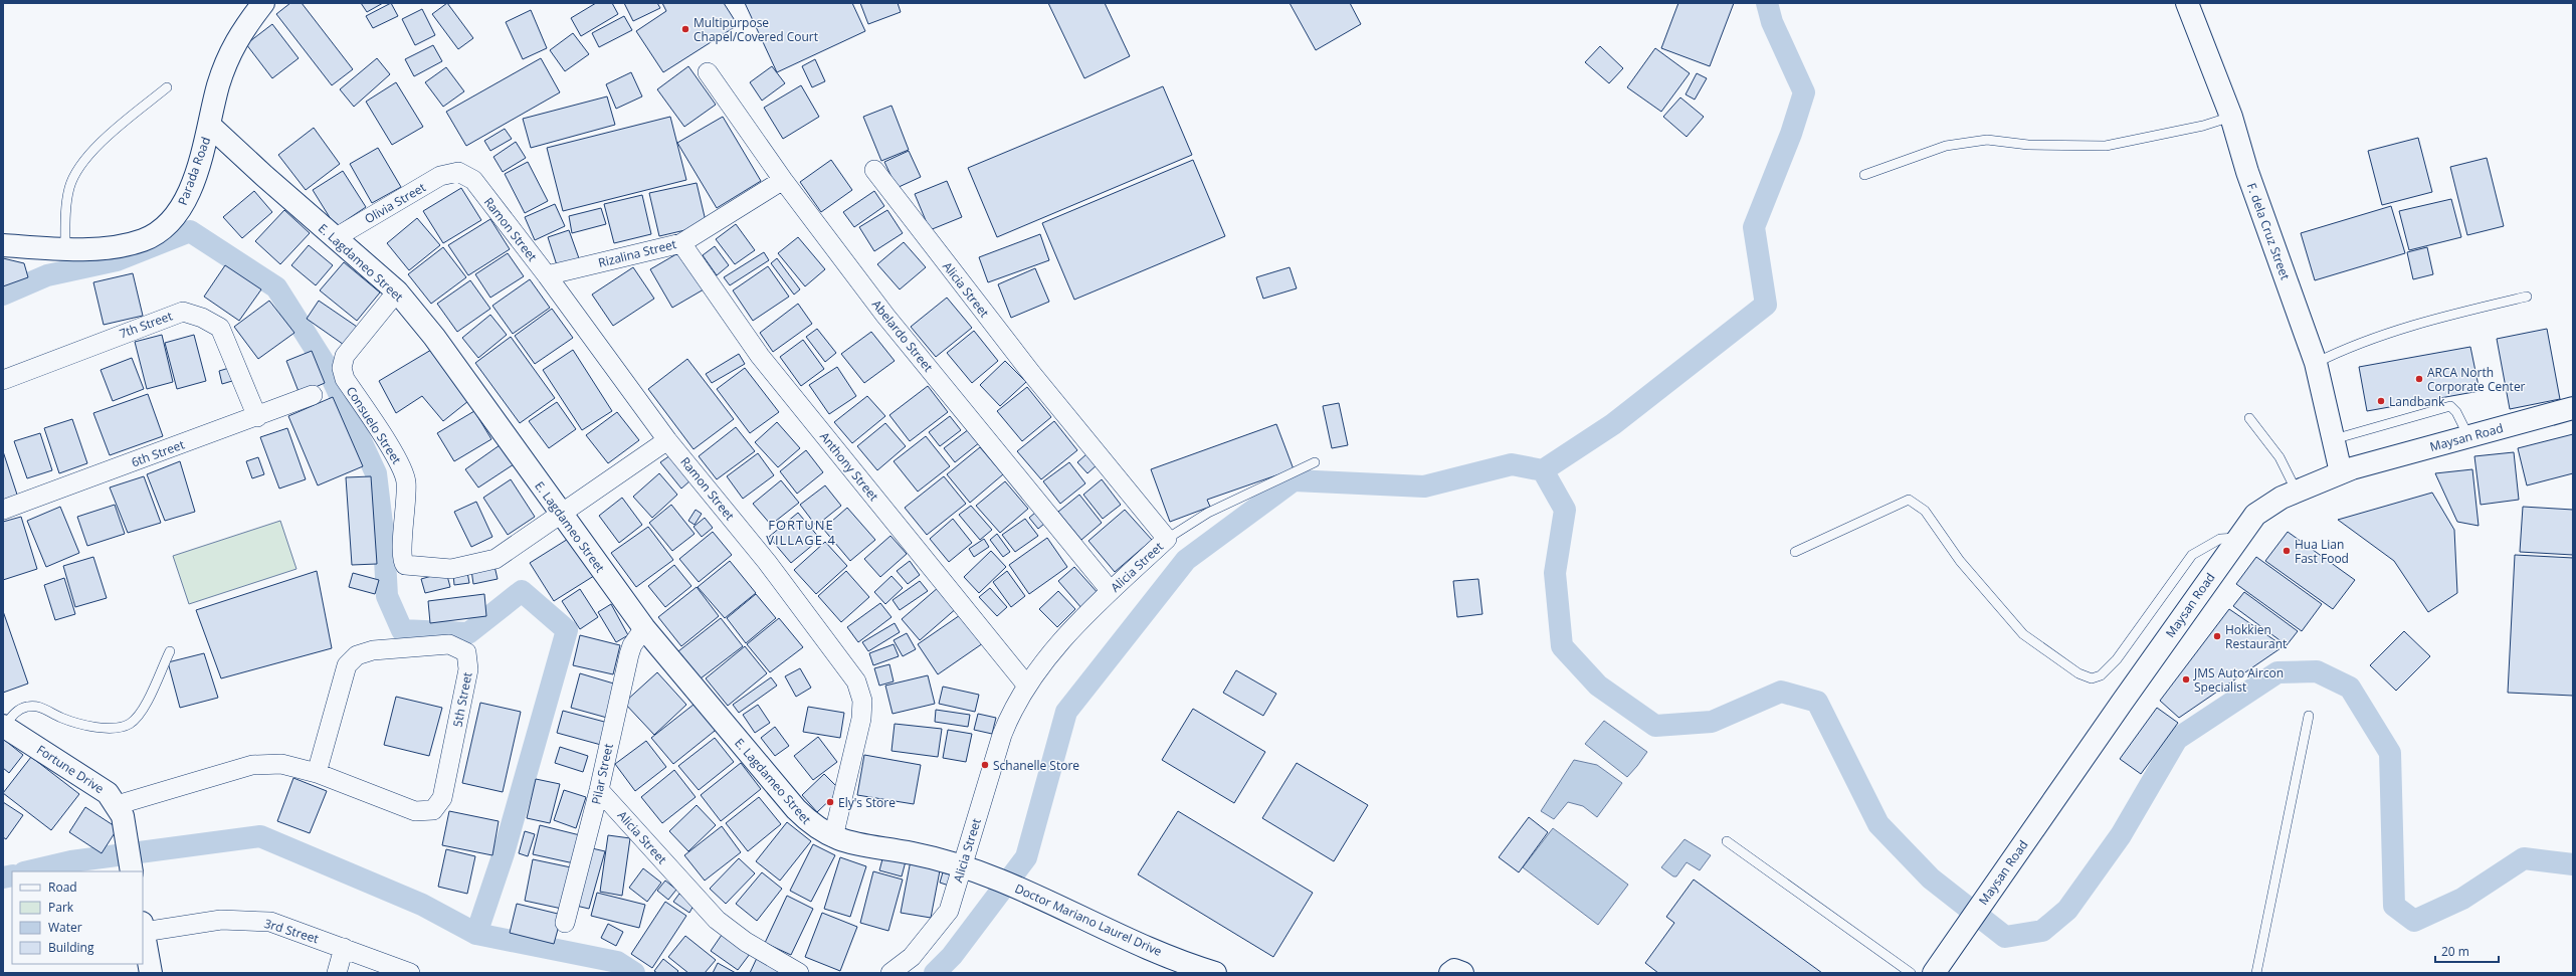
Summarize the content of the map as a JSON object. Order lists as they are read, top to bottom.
{
  "streets": {
    "street": [
      "Parada Road",
      "Olivia Street",
      "Ramon Street",
      "F. dela Cruz Street",
      "Rizalina Street",
      "E. Lagdameo Street",
      "Alicia Street",
      "7th Street",
      "Abelardo Street",
      "Consuelo Street",
      "Maysan Road",
      "6th Street",
      "Anthony Street",
      "5th Street",
      "Fortune Drive",
      "Pilar Street",
      "Doctor Mariano Laurel Drive",
      "3rd Street"
    ]
  },
  "crossings": [
    ["Parada Road", "E. Lagdameo Street"],
    ["Olivia Street", "Ramon Street"],
    ["Olivia Street", "E. Lagdameo Street"],
    ["Ramon Street", "Rizalina Street"],
    ["Ramon Street", "E. Lagdameo Street"],
    ["Ramon Street", "Consuelo Street"],
    ["F. dela Cruz Street", "Maysan Road"],
    ["Rizalina Street", "Abelardo Street"],
    ["Rizalina Street", "Anthony Street"],
    ["E. Lagdameo Street", "Alicia Street"],
    ["E. Lagdameo Street", "Consuelo Street"],
    ["E. Lagdameo Street", "Pilar Street"],
    ["E. Lagdameo Street", "Doctor Mariano Laurel Drive"],
    ["Alicia Street", "Abelardo Street"],
    ["Alicia Street", "Anthony Street"],
    ["Alicia Street", "Pilar Street"],
    ["Alicia Street", "Doctor Mariano Laurel Drive"],
    ["7th Street", "6th Street"],
    ["5th Street", "Fortune Drive"]
  ],
  "districts": ["FORTUNE VILLAGE 4"],
  "places": [
    "Multipurpose Chapel/Covered Court",
    "ARCA North Corporate Center",
    "Landbank",
    "Hua Lian Fast Food",
    "Hokkien Restaurant",
    "JMS Auto Aircon Specialist",
    "Schanelle Store",
    "Ely's Store"
  ],
  "legend": [
    "Road",
    "Park",
    "Water",
    "Building"
  ],
  "scale_bar": "20 m"
}
